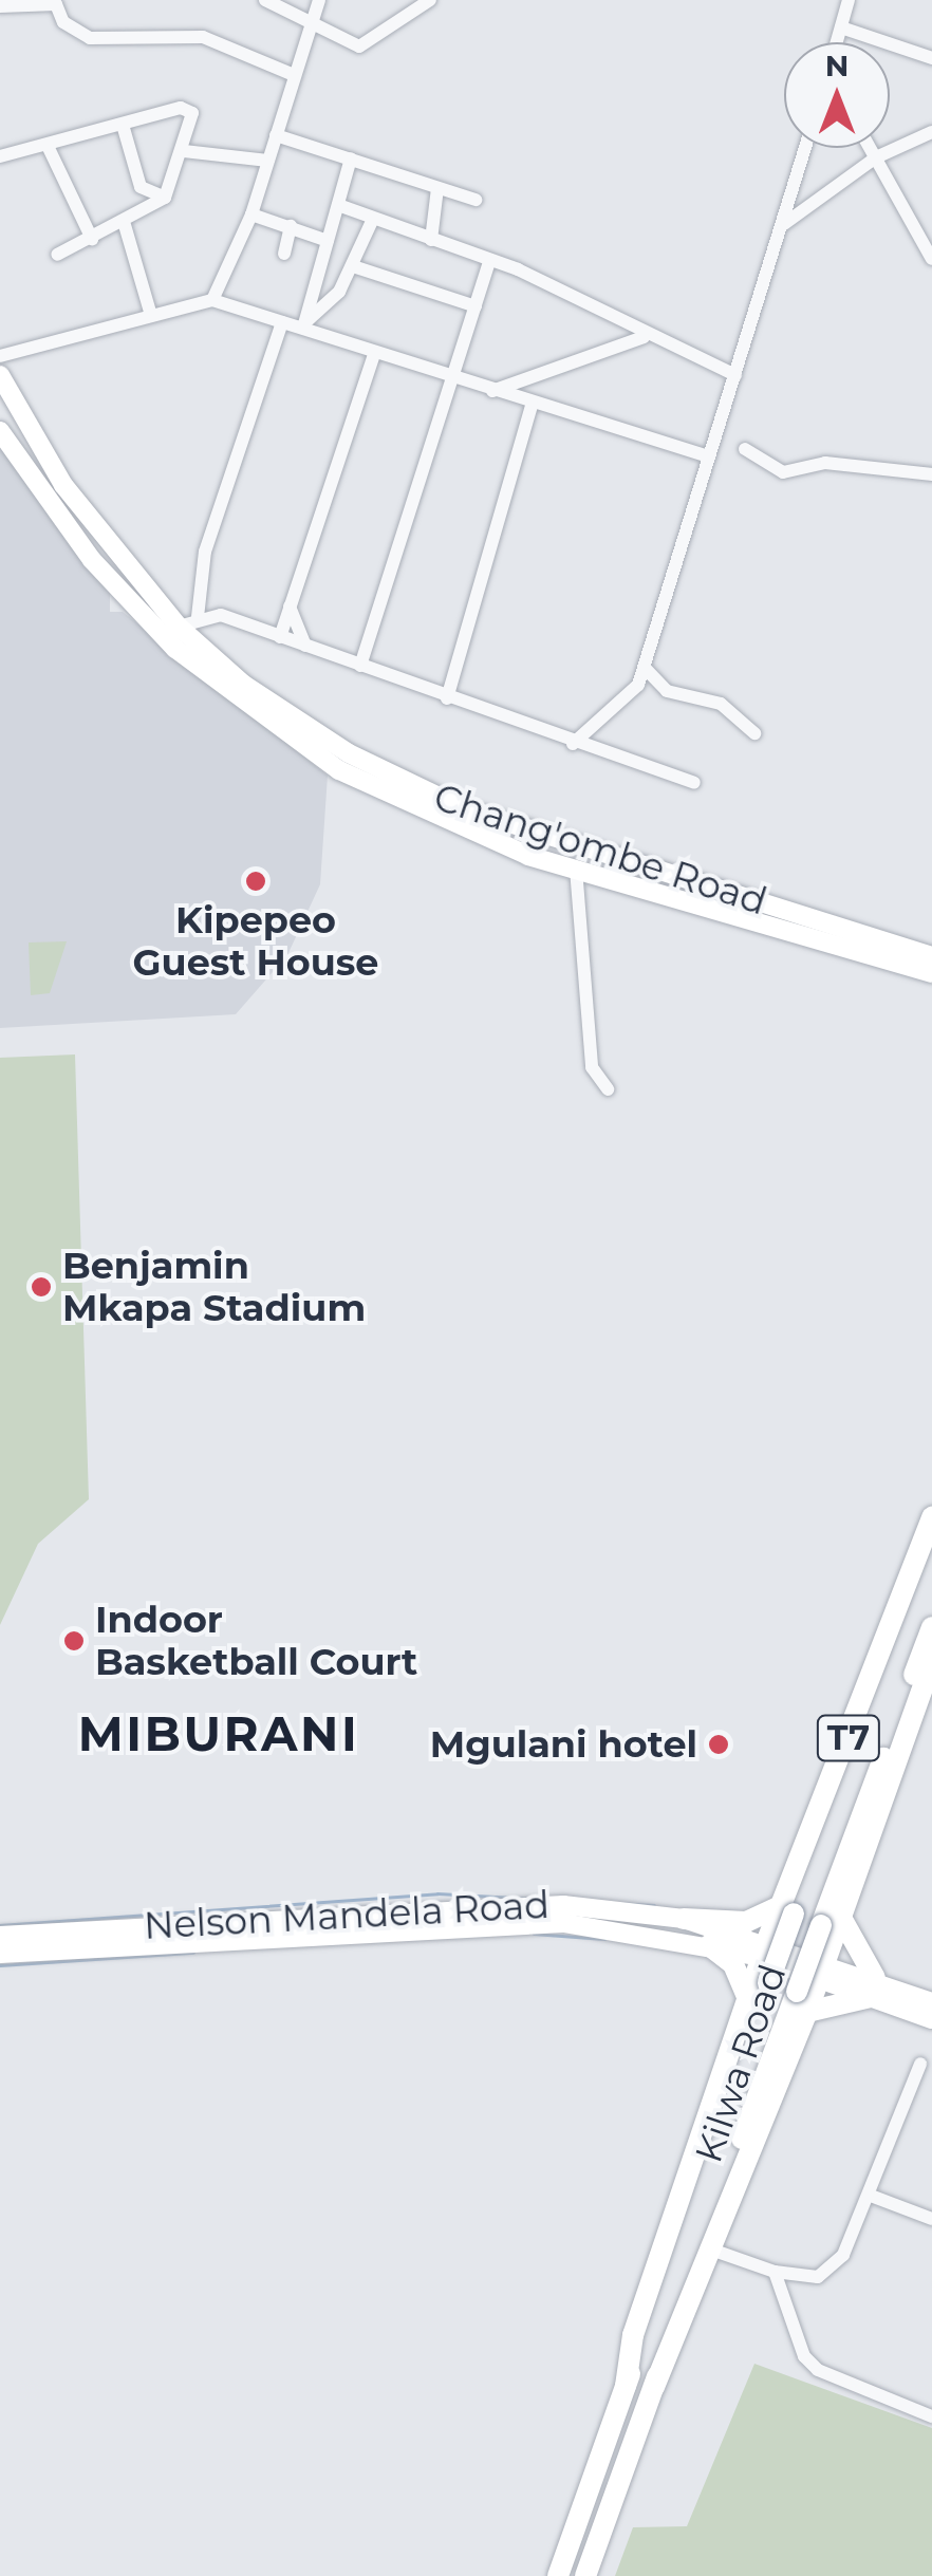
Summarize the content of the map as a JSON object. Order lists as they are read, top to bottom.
{
  "streets": {
    "highway": ["T7", "Kilwa Road"],
    "main road": ["Chang'ombe Road", "Nelson Mandela Road"]
  },
  "crossings": [
    ["T7", "Nelson Mandela Road"],
    ["T7", "Kilwa Road"]
  ],
  "districts": ["MIBURANI"],
  "places": [
    "Kipepeo Guest House",
    "Benjamin Mkapa Stadium",
    "Indoor Basketball Court",
    "Mgulani hotel"
  ],
  "north": "top"
}
